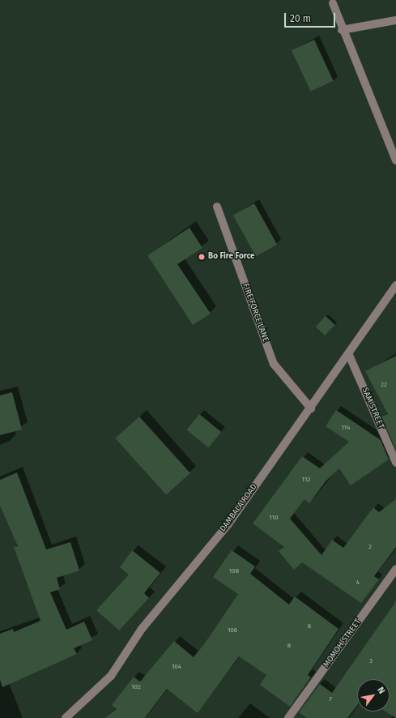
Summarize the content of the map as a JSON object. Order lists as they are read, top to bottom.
{
  "streets": {
    "street": [
      "FIRE FORCE LANE",
      "SAM STREET",
      "DAMBALA ROAD",
      "MOMOH STREET"
    ]
  },
  "crossings": [
    ["FIRE FORCE LANE", "DAMBALA ROAD"],
    ["SAM STREET", "DAMBALA ROAD"]
  ],
  "places": ["Bo Fire Force"],
  "house_numbers": [
    "22",
    "114",
    "112",
    "110",
    "2",
    "108",
    "4",
    "6",
    "106",
    "8",
    "3",
    "104",
    "102",
    "7"
  ],
  "scale_bar": "20 m",
  "north": "top right"
}
